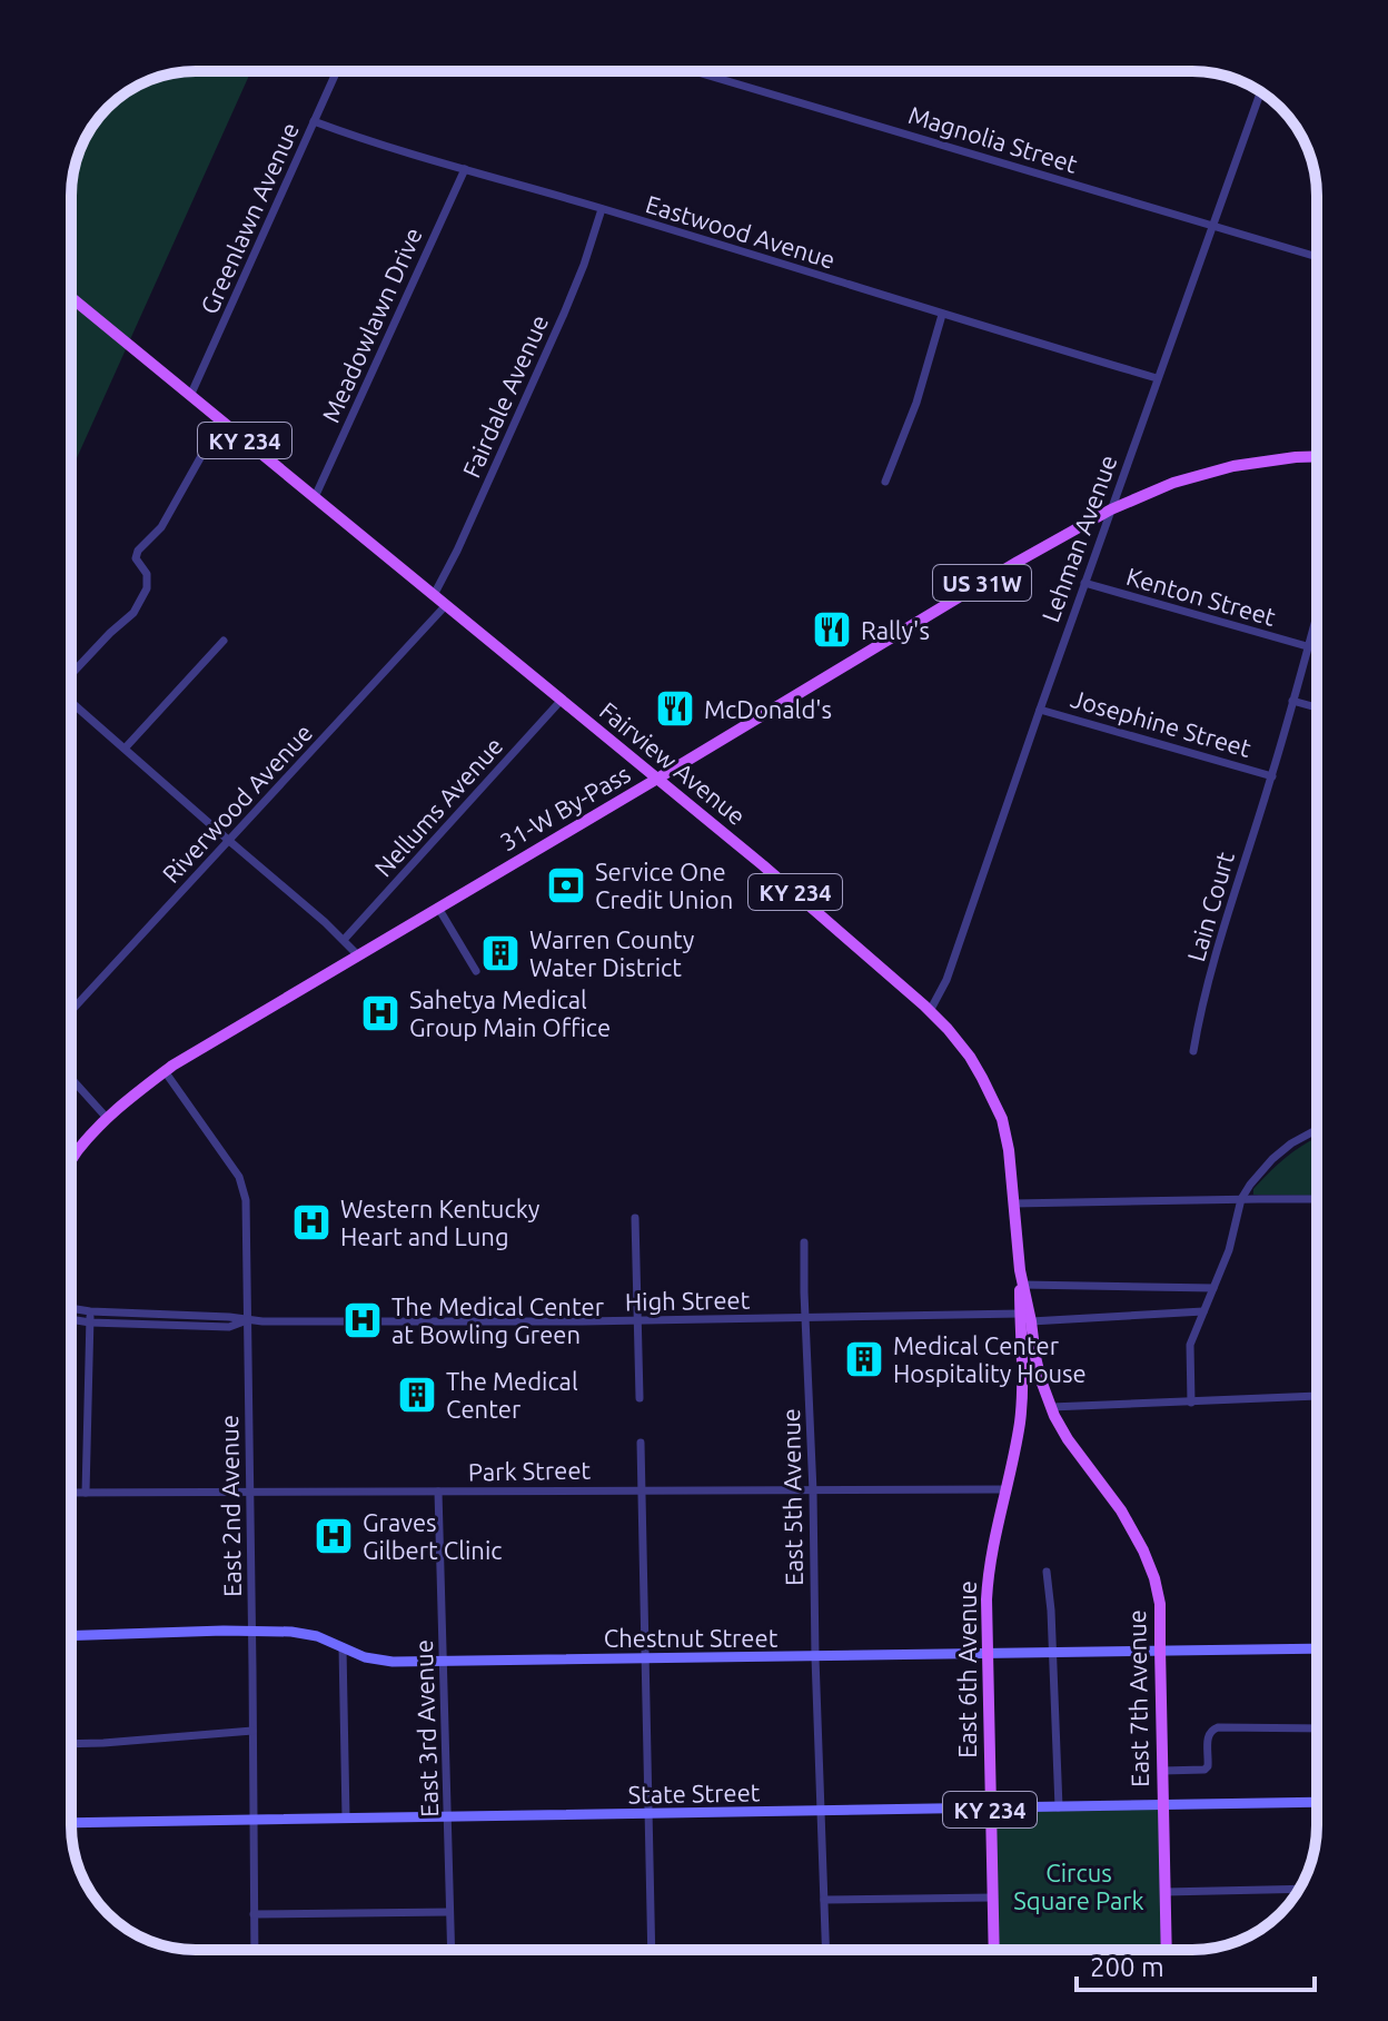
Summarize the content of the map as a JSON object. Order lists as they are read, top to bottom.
{
  "streets": {
    "main road": [
      "KY 234",
      "US 31W",
      "Fairview Avenue",
      "31-W By-Pass",
      "East 6th Avenue",
      "East 7th Avenue"
    ],
    "street": [
      "Magnolia Street",
      "Greenlawn Avenue",
      "Eastwood Avenue",
      "Meadowlawn Drive",
      "Fairdale Avenue",
      "Lehman Avenue",
      "Kenton Street",
      "Josephine Street",
      "Riverwood Avenue",
      "Nellums Avenue",
      "Lain Court",
      "High Street",
      "Park Street",
      "East 5th Avenue",
      "East 2nd Avenue",
      "Chestnut Street",
      "East 3rd Avenue",
      "State Street"
    ]
  },
  "crossings": [
    ["Magnolia Street", "Lehman Avenue"],
    ["Greenlawn Avenue", "Eastwood Avenue"],
    ["Greenlawn Avenue", "Fairview Avenue"],
    ["Eastwood Avenue", "Meadowlawn Drive"],
    ["Eastwood Avenue", "Fairdale Avenue"],
    ["Eastwood Avenue", "Lehman Avenue"],
    ["Meadowlawn Drive", "Fairview Avenue"],
    ["Fairdale Avenue", "Fairview Avenue"],
    ["Lehman Avenue", "Kenton Street"],
    ["Lehman Avenue", "Josephine Street"],
    ["Lehman Avenue", "Fairview Avenue"],
    ["Lehman Avenue", "31-W By-Pass"],
    ["Kenton Street", "Lain Court"],
    ["Josephine Street", "Lain Court"],
    ["Fairview Avenue", "Riverwood Avenue"],
    ["Fairview Avenue", "Nellums Avenue"],
    ["Fairview Avenue", "31-W By-Pass"],
    ["Fairview Avenue", "East 6th Avenue"],
    ["Fairview Avenue", "East 7th Avenue"],
    ["31-W By-Pass", "East 2nd Avenue"],
    ["High Street", "East 5th Avenue"],
    ["High Street", "East 2nd Avenue"],
    ["High Street", "East 6th Avenue"],
    ["Park Street", "East 5th Avenue"],
    ["Park Street", "East 2nd Avenue"],
    ["Park Street", "East 6th Avenue"],
    ["Park Street", "East 3rd Avenue"],
    ["East 5th Avenue", "Chestnut Street"],
    ["East 5th Avenue", "State Street"],
    ["East 2nd Avenue", "Chestnut Street"],
    ["East 2nd Avenue", "State Street"],
    ["Chestnut Street", "East 6th Avenue"],
    ["Chestnut Street", "East 7th Avenue"],
    ["Chestnut Street", "East 3rd Avenue"],
    ["East 6th Avenue", "State Street"],
    ["East 7th Avenue", "State Street"],
    ["East 3rd Avenue", "State Street"]
  ],
  "parks": ["Circus Square Park"],
  "places": {
    "restaurant": ["Rally's", "McDonald's"],
    "bank": ["Service One Credit Union"],
    "building": ["Warren County Water District", "Medical Center Hospitality House", "The Medical Center"],
    "hospital": [
      "Sahetya Medical Group Main Office",
      "Western Kentucky Heart and Lung",
      "The Medical Center at Bowling Green",
      "Graves Gilbert Clinic"
    ]
  },
  "scale_bar": "200 m"
}
